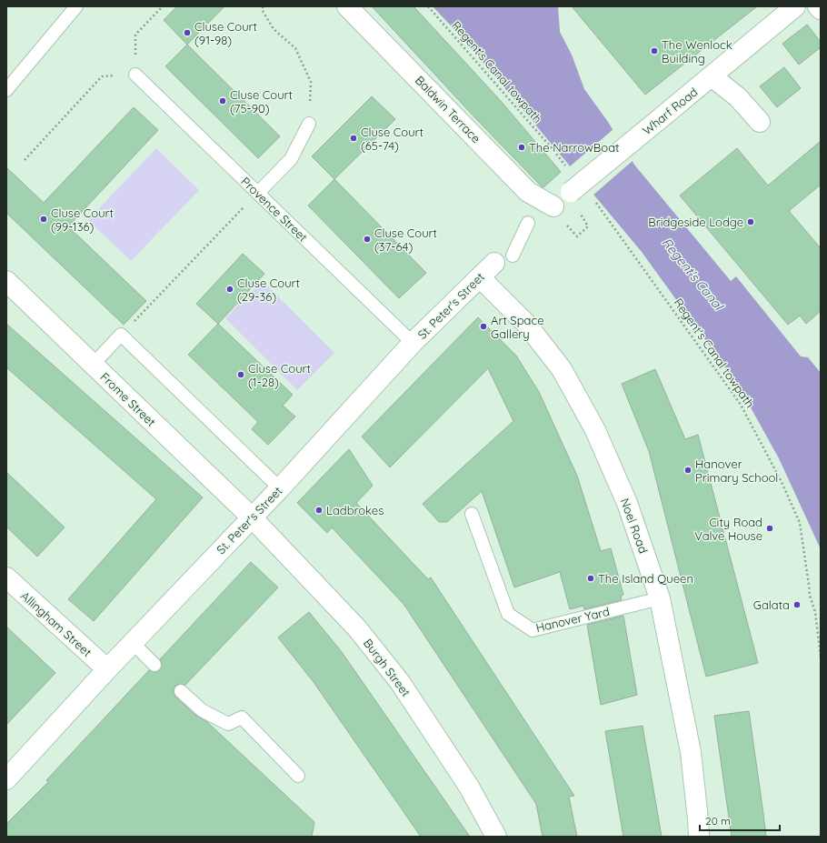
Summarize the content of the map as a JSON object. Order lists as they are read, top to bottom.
{
  "streets": {
    "street": [
      "Baldwin Terrace",
      "Wharf Road",
      "St. Peter's Street",
      "Frome Street",
      "Noel Road",
      "Allingham Street",
      "Burgh Street"
    ],
    "lane": ["Provence Street", "Hanover Yard"],
    "path": ["Regent's Canal towpath"]
  },
  "crossings": [
    ["Baldwin Terrace", "Wharf Road"],
    ["Provence Street", "St. Peter's Street"],
    ["St. Peter's Street", "Frome Street"],
    ["St. Peter's Street", "Noel Road"],
    ["St. Peter's Street", "Allingham Street"],
    ["St. Peter's Street", "Burgh Street"],
    ["Frome Street", "Burgh Street"],
    ["Noel Road", "Hanover Yard"]
  ],
  "water": ["Regent's Canal"],
  "places": [
    "Cluse Court (91-98)",
    "The Wenlock Building",
    "Cluse Court (75-90)",
    "Cluse Court (65-74)",
    "The NarrowBoat",
    "Cluse Court (99-136)",
    "Bridgeside Lodge",
    "Cluse Court (37-64)",
    "Cluse Court (29-36)",
    "Art Space Gallery",
    "Cluse Court (1-28)",
    "Hanover Primary School",
    "Ladbrokes",
    "City Road Valve House",
    "The Island Queen",
    "Galata"
  ],
  "scale_bar": "20 m"
}
